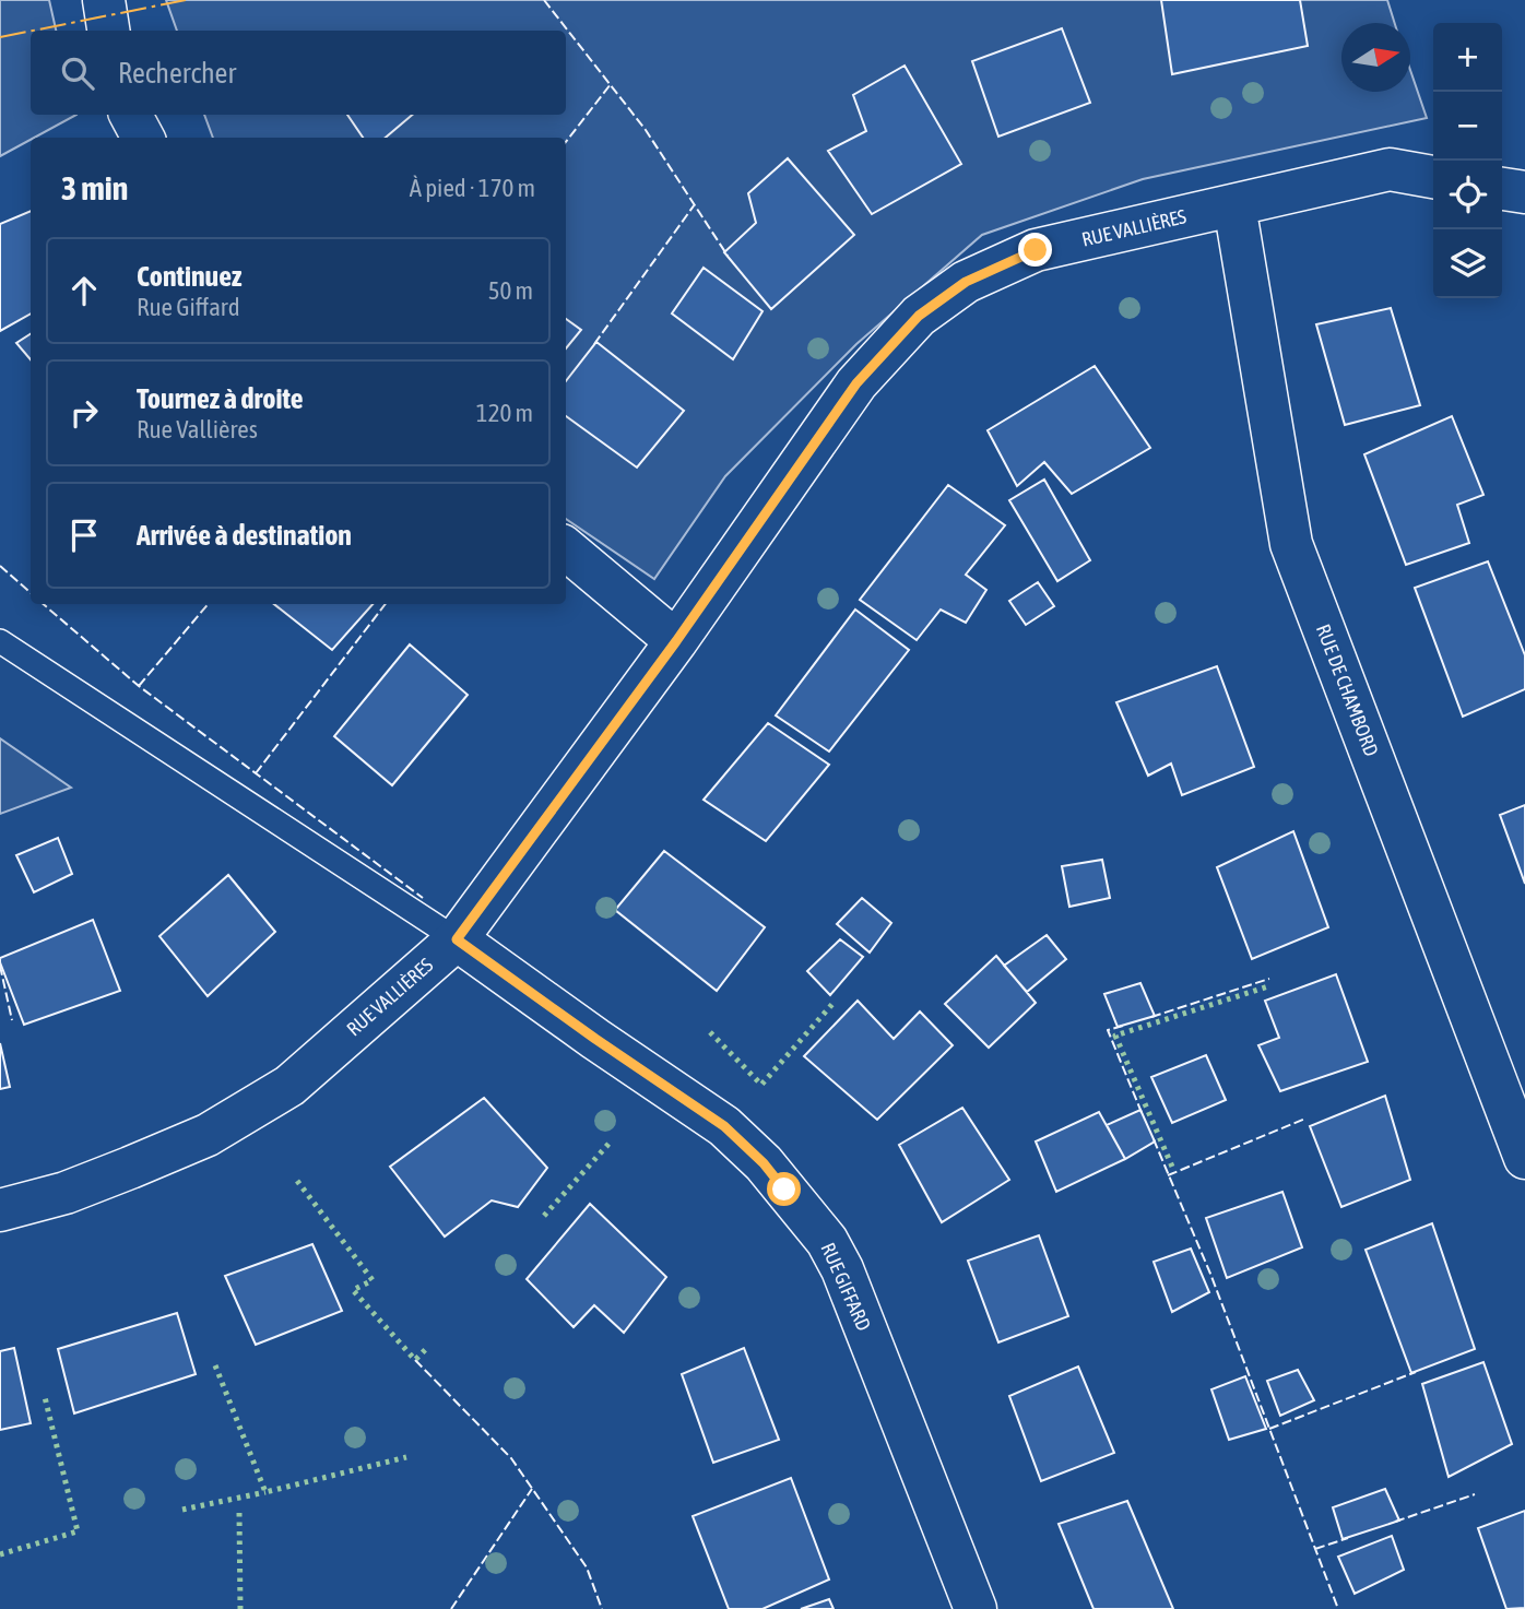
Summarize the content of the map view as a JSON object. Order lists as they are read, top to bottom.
{
  "streets": {
    "street": ["RUE VALLIÈRES", "RUE DE CHAMBORD", "RUE GIFFARD"]
  },
  "crossings": [
    ["RUE VALLIÈRES", "RUE DE CHAMBORD"],
    ["RUE VALLIÈRES", "RUE GIFFARD"]
  ],
  "north": "right",
  "page": {
    "map_buttons": ["+", "−"],
    "search": "Rechercher",
    "heading": ["3 min", "À pied · 170 m"],
    "list": [
      ["Continuez", "Rue Giffard", "50 m"],
      ["Tournez à droite", "Rue Vallières", "120 m"],
      "Arrivée à destination"
    ]
  }
}
